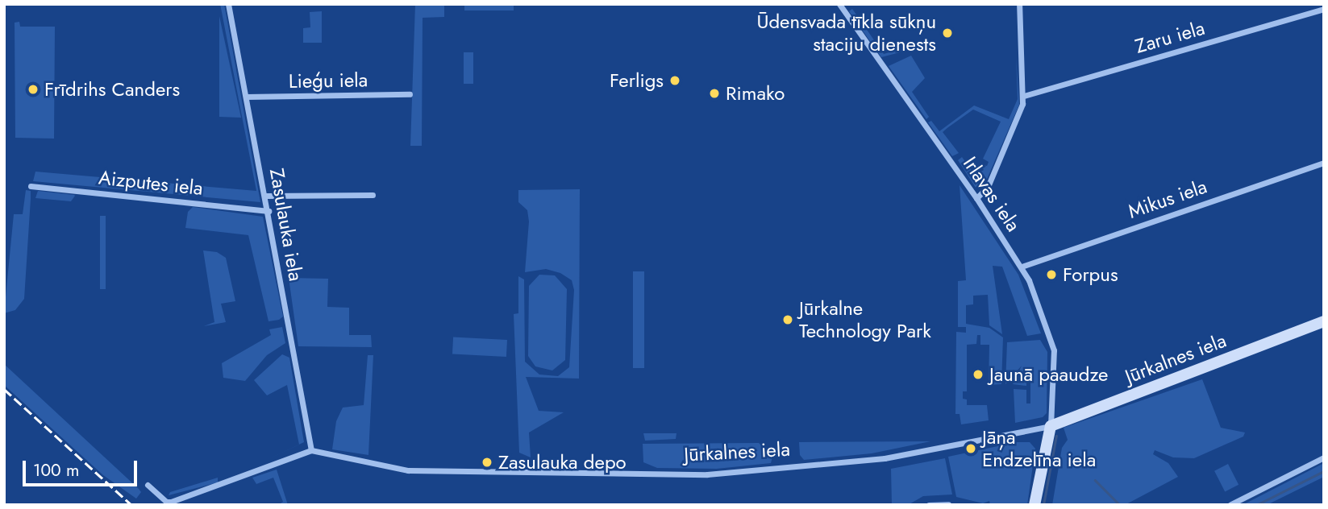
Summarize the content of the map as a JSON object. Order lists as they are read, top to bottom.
{
  "streets": {
    "street": [
      "Zaru iela",
      "Lieģu iela",
      "Aizputes iela",
      "Irlavas iela",
      "Mikus iela",
      "Zasulauka iela",
      "Jūrkalnes iela"
    ]
  },
  "crossings": [
    ["Lieģu iela", "Zasulauka iela"],
    ["Aizputes iela", "Zasulauka iela"],
    ["Irlavas iela", "Mikus iela"],
    ["Irlavas iela", "Jūrkalnes iela"],
    ["Zasulauka iela", "Jūrkalnes iela"]
  ],
  "places": [
    "Ūdensvada tīkla sūkņu staciju dienests",
    "Ferligs",
    "Frīdrihs Canders",
    "Rimako",
    "Forpus",
    "Jūrkalne Technology Park",
    "Jaunā paaudze",
    "Jāņa Endzelīna iela",
    "Zasulauka depo"
  ],
  "scale_bar": "100 m"
}
